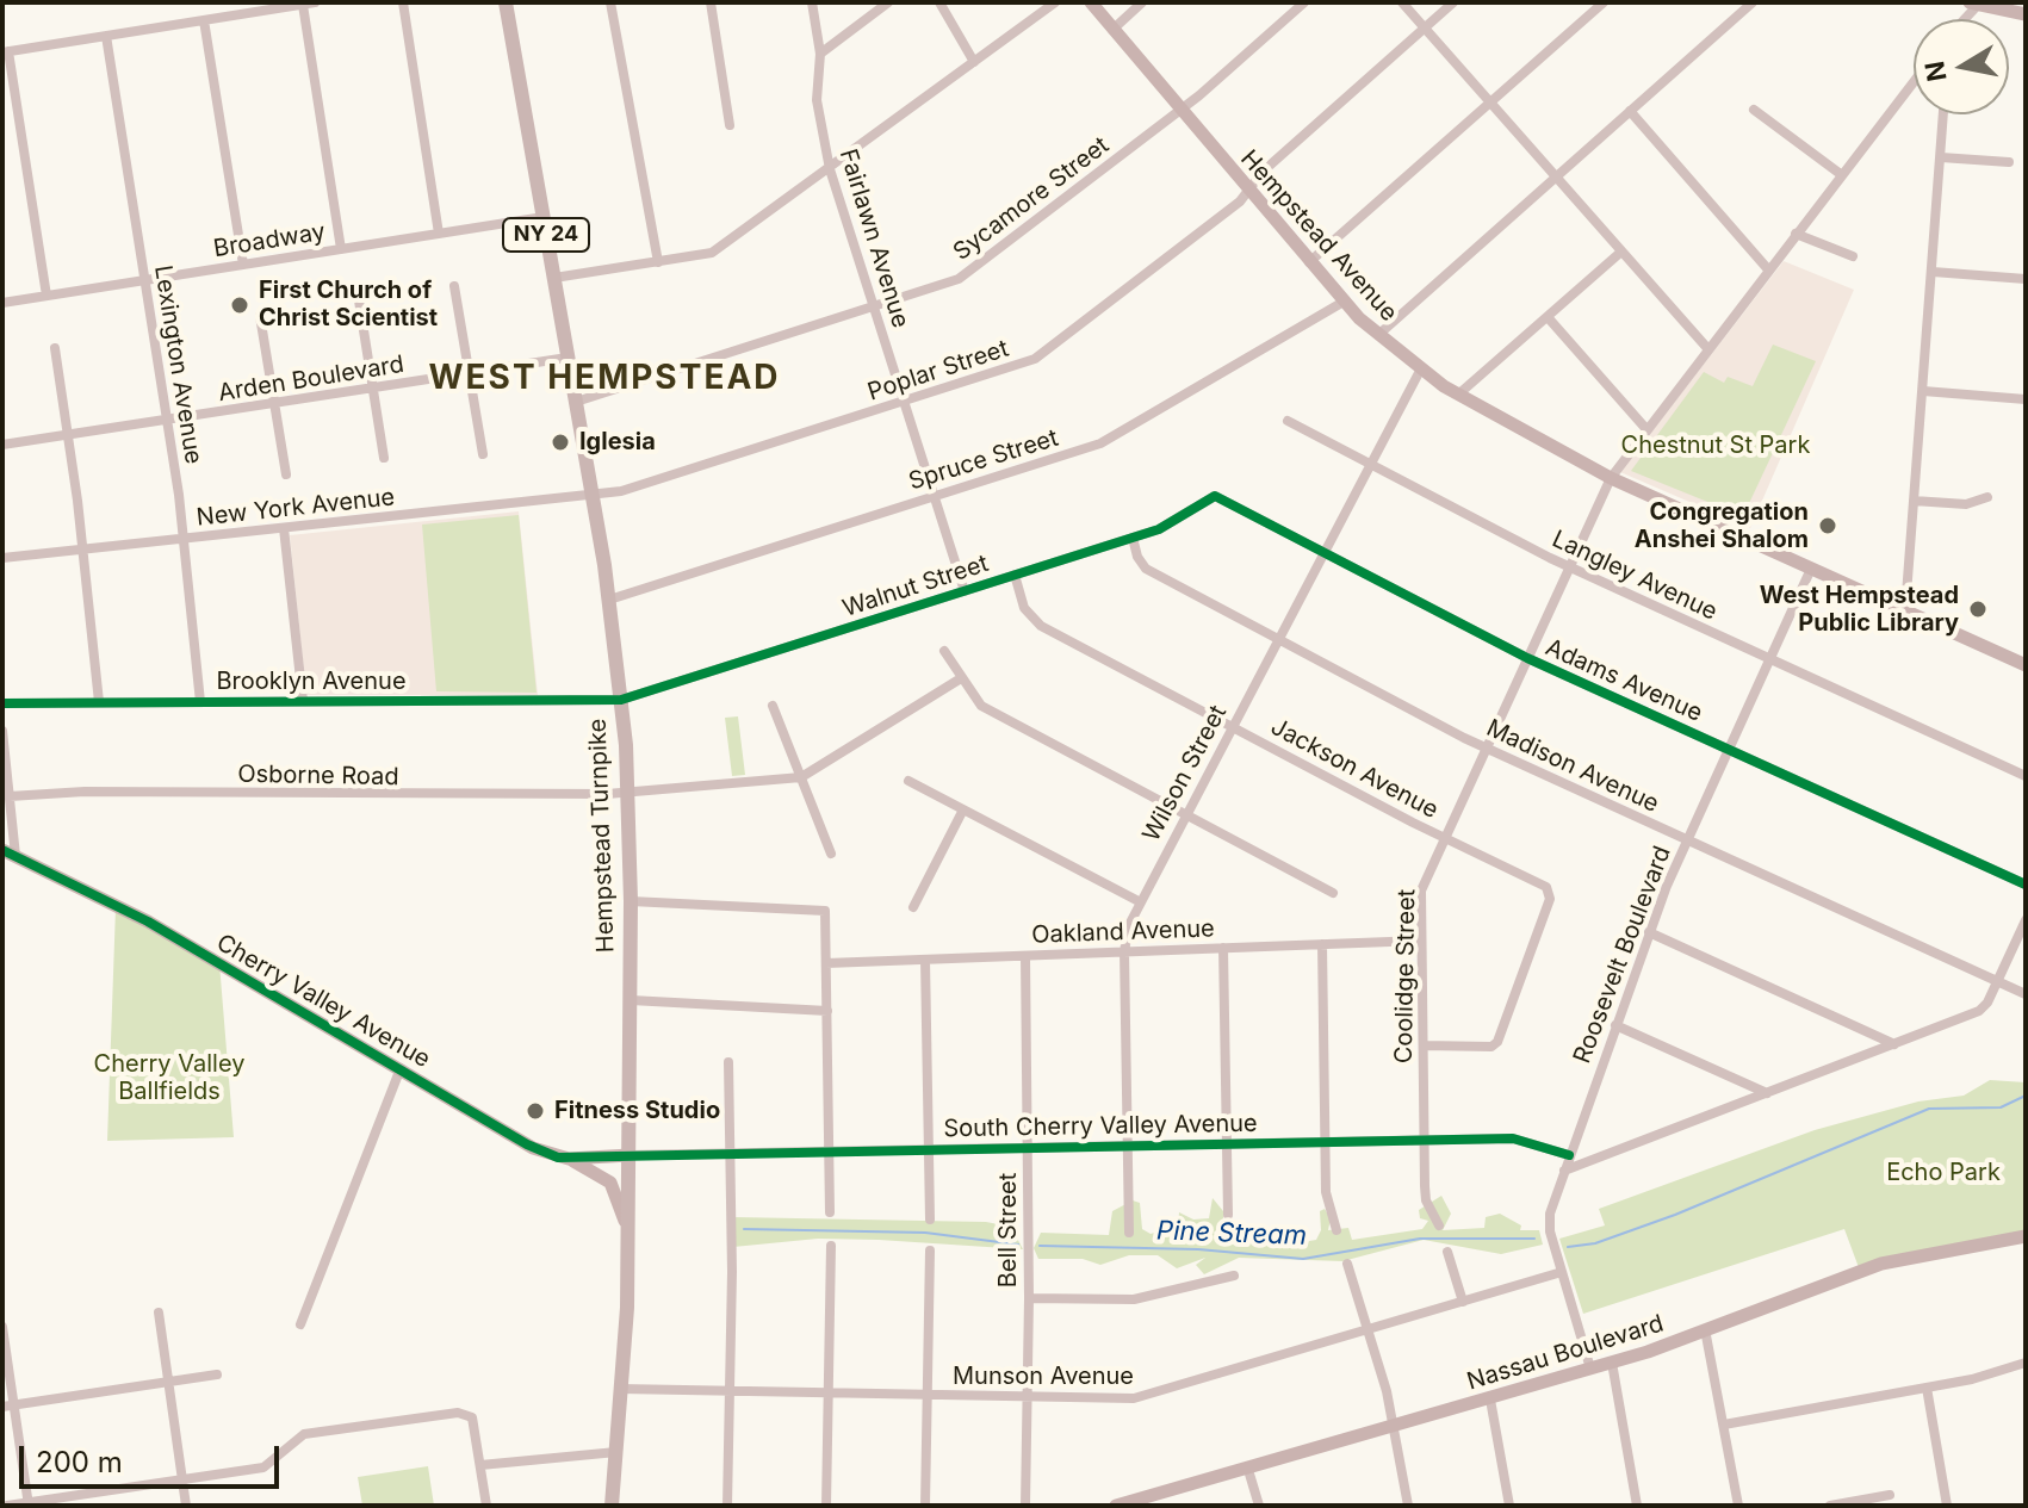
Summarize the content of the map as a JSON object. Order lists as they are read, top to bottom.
{
  "streets": {
    "main road": [
      "NY 24",
      "Hempstead Avenue",
      "Hempstead Turnpike",
      "Cherry Valley Avenue",
      "Nassau Boulevard"
    ],
    "street": [
      "Sycamore Street",
      "Fairlawn Avenue",
      "Broadway",
      "Lexington Avenue",
      "Poplar Street",
      "Arden Boulevard",
      "Spruce Street",
      "New York Avenue",
      "Langley Avenue",
      "Walnut Street",
      "Adams Avenue",
      "Brooklyn Avenue",
      "Madison Avenue",
      "Jackson Avenue",
      "Wilson Street",
      "Osborne Road",
      "Oakland Avenue",
      "Roosevelt Boulevard",
      "Coolidge Street",
      "South Cherry Valley Avenue",
      "Bell Street",
      "Munson Avenue"
    ]
  },
  "crossings": [
    ["Sycamore Street", "Hempstead Avenue"],
    ["Sycamore Street", "Fairlawn Avenue"],
    ["Sycamore Street", "Hempstead Turnpike"],
    ["Hempstead Avenue", "Poplar Street"],
    ["Hempstead Avenue", "Spruce Street"],
    ["Hempstead Avenue", "Wilson Street"],
    ["Hempstead Avenue", "Roosevelt Boulevard"],
    ["Hempstead Avenue", "Coolidge Street"],
    ["Fairlawn Avenue", "Poplar Street"],
    ["Fairlawn Avenue", "Spruce Street"],
    ["Fairlawn Avenue", "Walnut Street"],
    ["Broadway", "Lexington Avenue"],
    ["Broadway", "Hempstead Turnpike"],
    ["Lexington Avenue", "Arden Boulevard"],
    ["Lexington Avenue", "New York Avenue"],
    ["Lexington Avenue", "Brooklyn Avenue"],
    ["Poplar Street", "New York Avenue"],
    ["Poplar Street", "Hempstead Turnpike"],
    ["Arden Boulevard", "Hempstead Turnpike"],
    ["Spruce Street", "Hempstead Turnpike"],
    ["New York Avenue", "Hempstead Turnpike"],
    ["Langley Avenue", "Wilson Street"],
    ["Langley Avenue", "Roosevelt Boulevard"],
    ["Langley Avenue", "Coolidge Street"],
    ["Walnut Street", "Adams Avenue"],
    ["Walnut Street", "Brooklyn Avenue"],
    ["Walnut Street", "Madison Avenue"],
    ["Walnut Street", "Jackson Avenue"],
    ["Walnut Street", "Hempstead Turnpike"],
    ["Adams Avenue", "Wilson Street"],
    ["Adams Avenue", "Roosevelt Boulevard"],
    ["Adams Avenue", "Coolidge Street"],
    ["Brooklyn Avenue", "Hempstead Turnpike"],
    ["Madison Avenue", "Wilson Street"],
    ["Madison Avenue", "Roosevelt Boulevard"],
    ["Madison Avenue", "Coolidge Street"],
    ["Jackson Avenue", "Wilson Street"],
    ["Jackson Avenue", "Coolidge Street"],
    ["Wilson Street", "Oakland Avenue"],
    ["Wilson Street", "South Cherry Valley Avenue"],
    ["Osborne Road", "Hempstead Turnpike"],
    ["Hempstead Turnpike", "Cherry Valley Avenue"],
    ["Hempstead Turnpike", "South Cherry Valley Avenue"],
    ["Hempstead Turnpike", "Munson Avenue"],
    ["Oakland Avenue", "Coolidge Street"],
    ["Oakland Avenue", "Bell Street"],
    ["Roosevelt Boulevard", "South Cherry Valley Avenue"],
    ["Roosevelt Boulevard", "Nassau Boulevard"],
    ["Roosevelt Boulevard", "Munson Avenue"],
    ["Coolidge Street", "South Cherry Valley Avenue"],
    ["Cherry Valley Avenue", "South Cherry Valley Avenue"],
    ["South Cherry Valley Avenue", "Bell Street"],
    ["Bell Street", "Munson Avenue"]
  ],
  "districts": ["WEST HEMPSTEAD"],
  "water": ["Pine Stream"],
  "parks": ["Chestnut St Park", "Cherry Valley Ballfields", "Echo Park"],
  "places": [
    "First Church of Christ Scientist",
    "Iglesia",
    "Congregation Anshei Shalom",
    "West Hempstead Public Library",
    "Fitness Studio"
  ],
  "scale_bar": "200 m",
  "north": "left"
}
